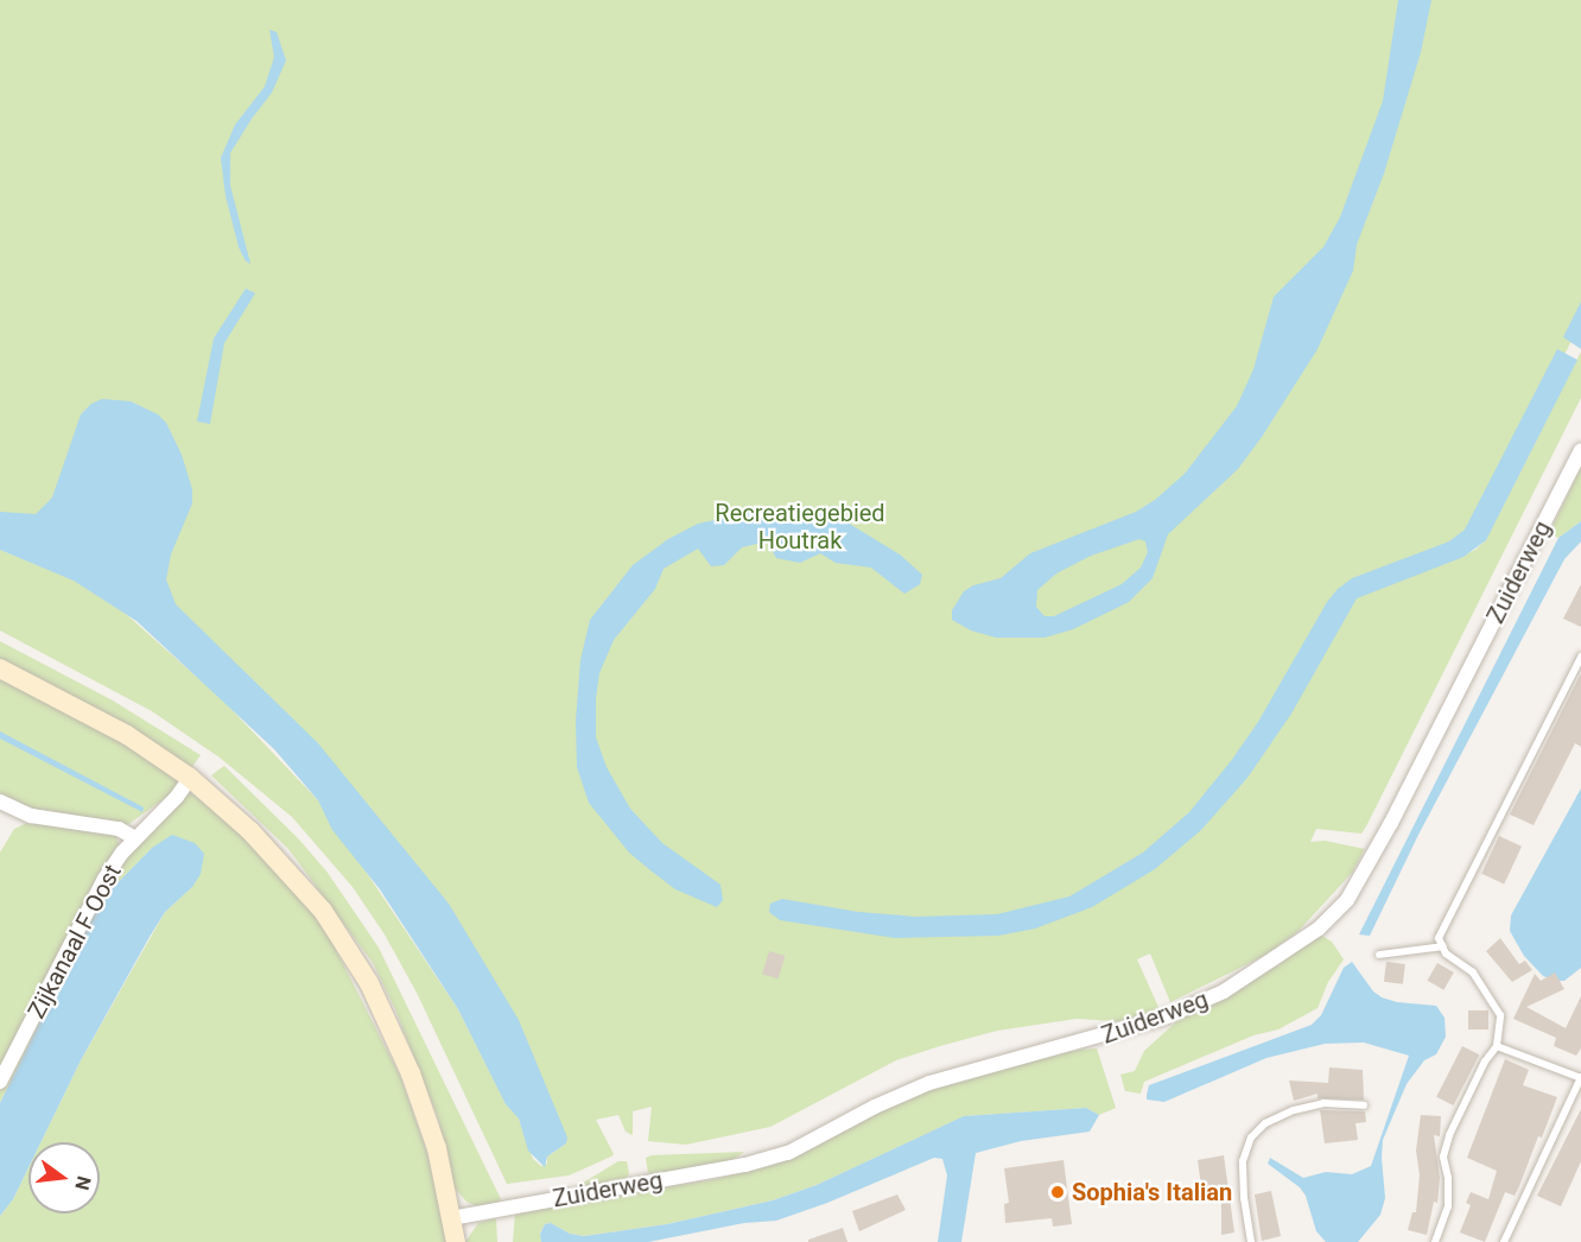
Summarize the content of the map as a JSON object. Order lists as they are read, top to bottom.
{
  "streets": {
    "street": ["Zuiderweg", "Zijkanaal F Oost"]
  },
  "parks": ["Recreatiegebied Houtrak"],
  "places": ["Sophia's Italian"],
  "north": "right"
}
